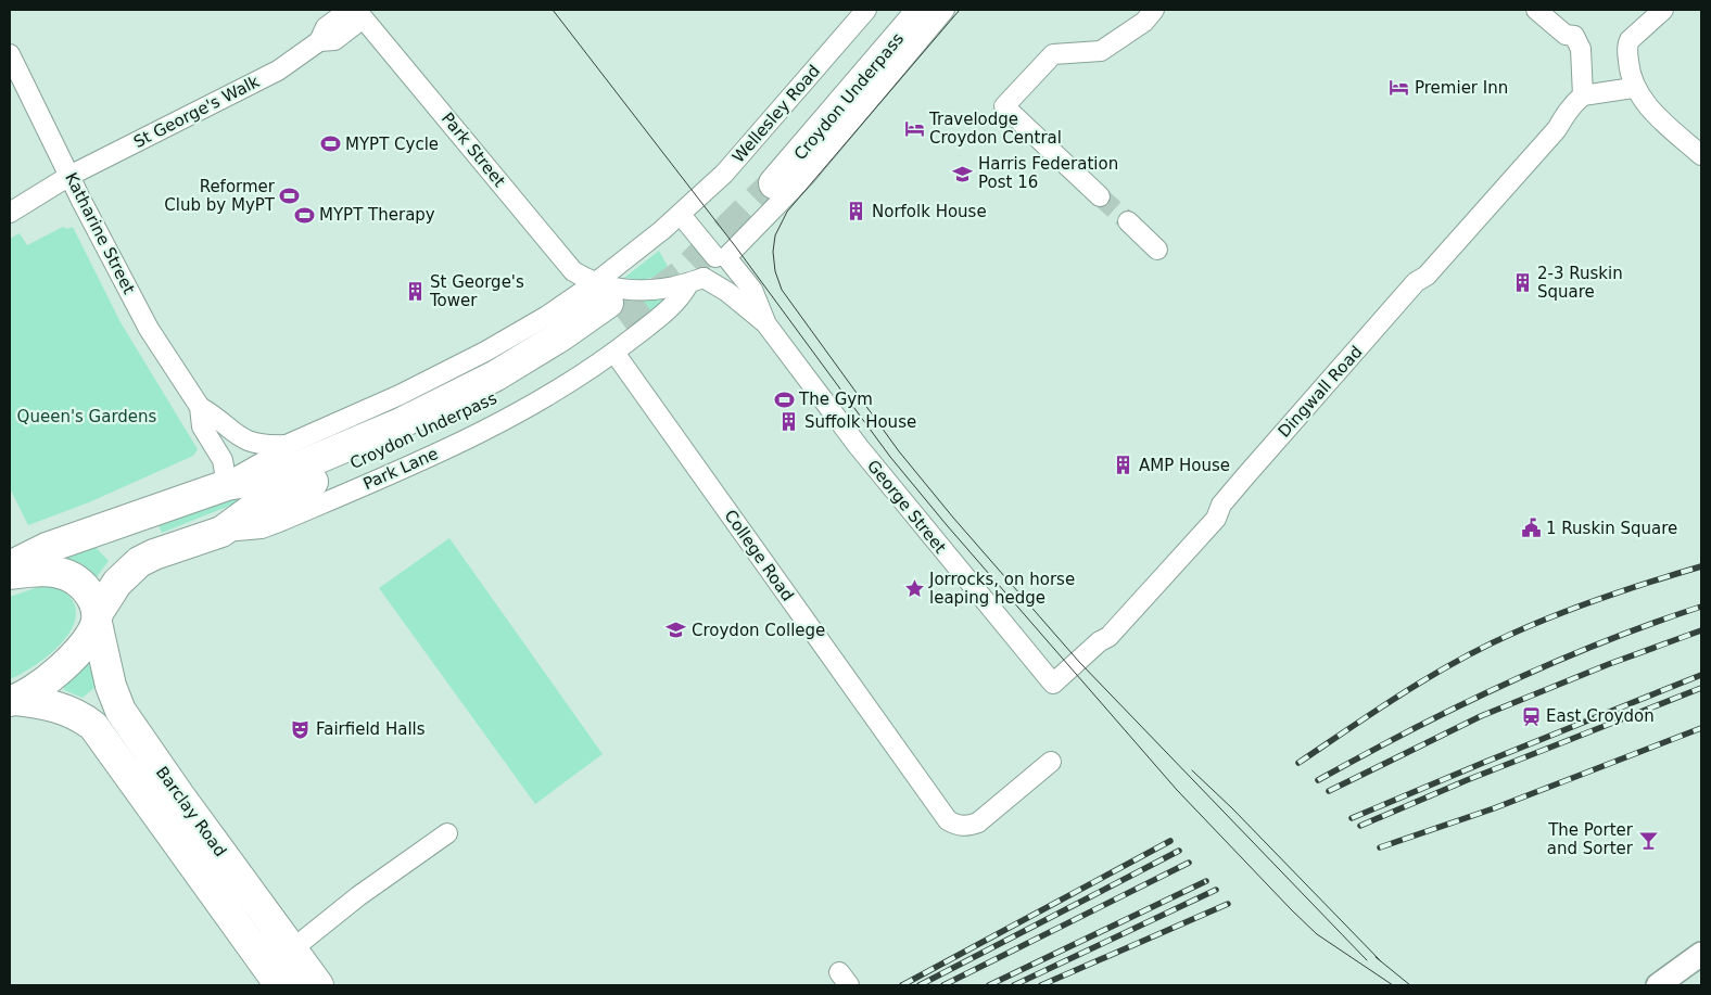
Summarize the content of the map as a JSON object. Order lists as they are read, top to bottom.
{
  "streets": {
    "main road": ["Croydon Underpass", "Park Lane", "Barclay Road"],
    "street": [
      "St George's Walk",
      "Wellesley Road",
      "Park Street",
      "Katharine Street",
      "Dingwall Road",
      "George Street",
      "College Road"
    ]
  },
  "crossings": [
    ["Croydon Underpass", "Park Street"],
    ["Croydon Underpass", "Katharine Street"],
    ["Croydon Underpass", "Park Lane"],
    ["St George's Walk", "Park Street"],
    ["St George's Walk", "Katharine Street"],
    ["Wellesley Road", "George Street"],
    ["Dingwall Road", "George Street"],
    ["Park Lane", "George Street"],
    ["Park Lane", "College Road"],
    ["Park Lane", "Barclay Road"]
  ],
  "parks": ["Queen's Gardens"],
  "places": {
    "hotel": ["Premier Inn", "Travelodge Croydon Central"],
    "sports": [
      "MYPT Cycle",
      "Reformer Club by MyPT",
      "MYPT Therapy",
      "The Gym"
    ],
    "school or university": ["Harris Federation Post 16", "Croydon College"],
    "building": [
      "Norfolk House",
      "2-3 Ruskin Square",
      "St George's Tower",
      "Suffolk House",
      "AMP House"
    ],
    "public building": ["1 Ruskin Square"],
    "place": ["Jorrocks, on horse leaping hedge"],
    "station": ["East Croydon"],
    "theatre": ["Fairfield Halls"],
    "bar": ["The Porter and Sorter"]
  }
}
